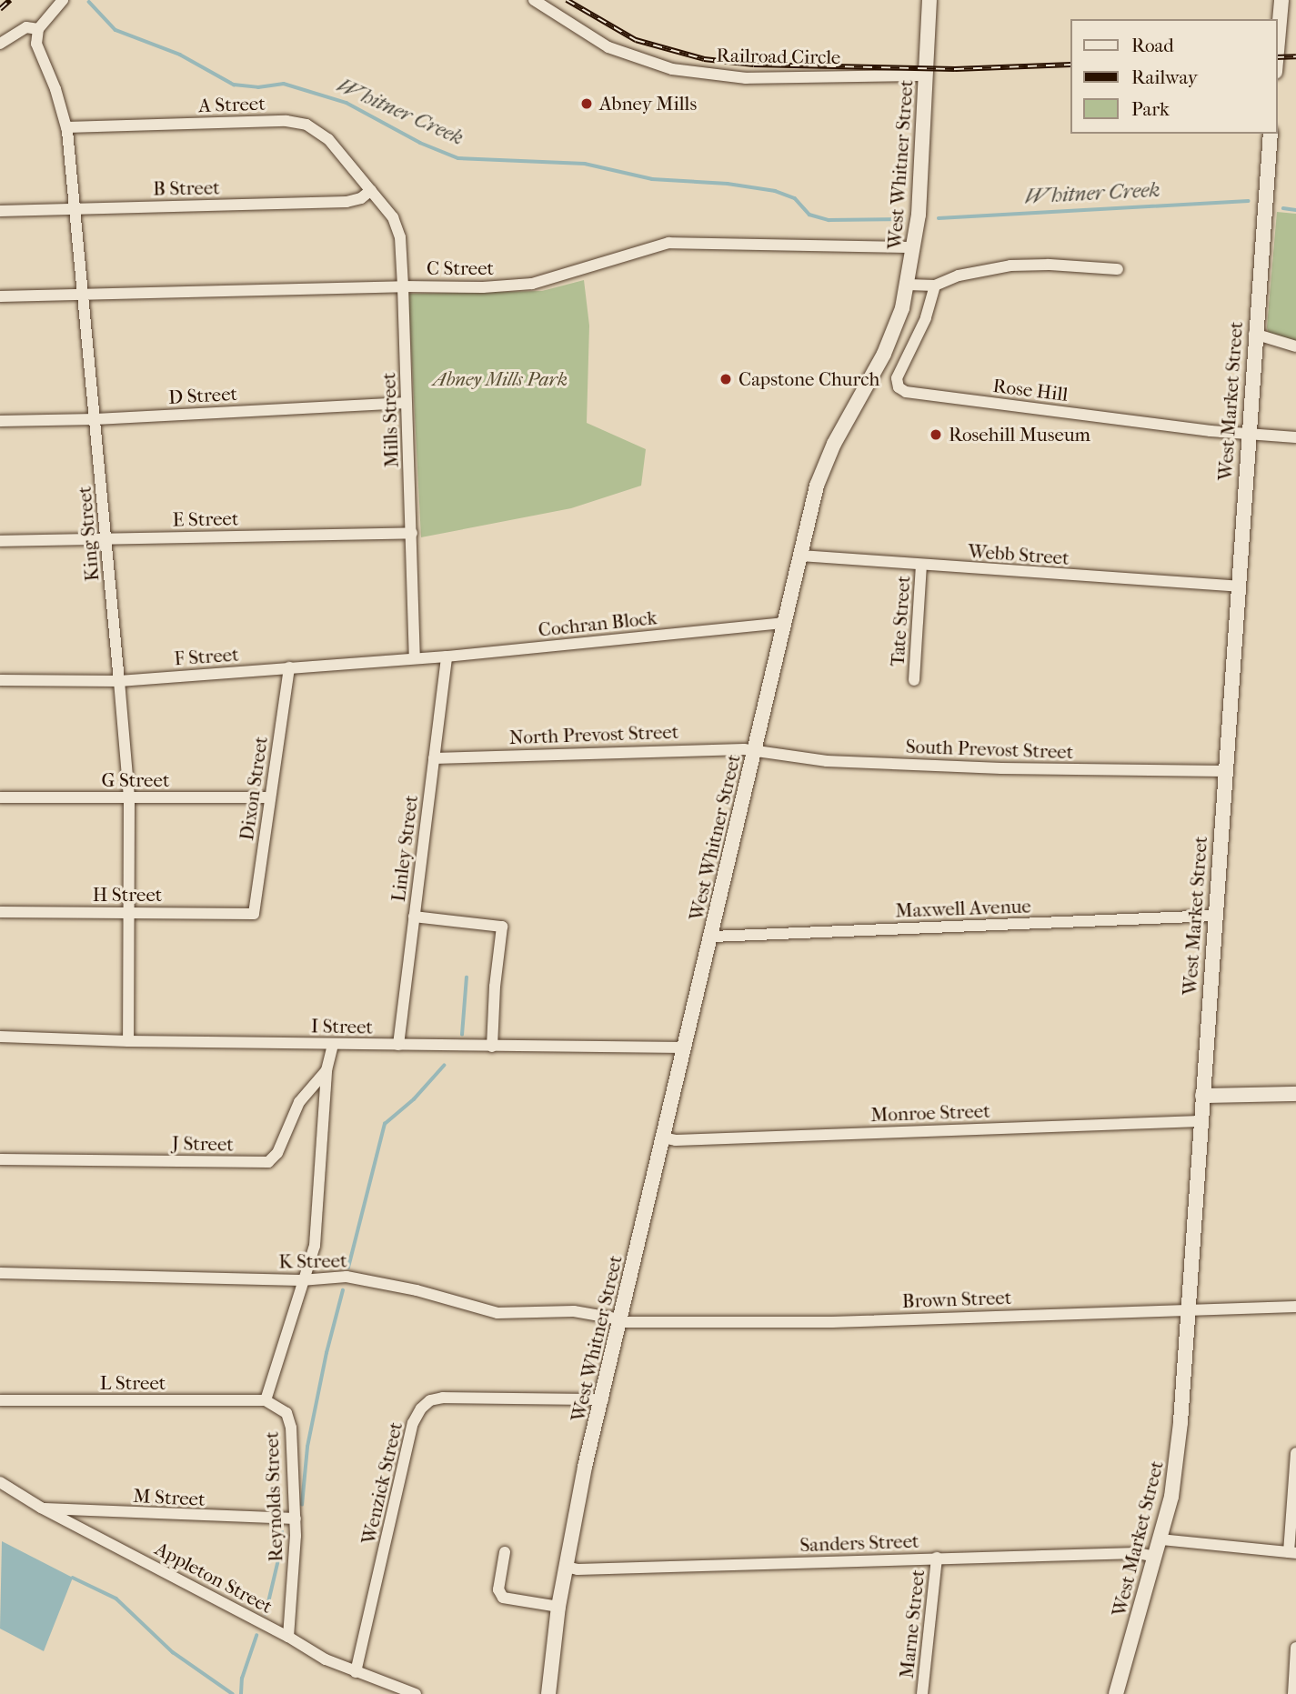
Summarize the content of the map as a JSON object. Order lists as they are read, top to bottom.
{
  "streets": {
    "main road": ["West Whitner Street", "West Market Street"],
    "street": [
      "Railroad Circle",
      "A Street",
      "B Street",
      "C Street",
      "Rose Hill",
      "D Street",
      "Mills Street",
      "E Street",
      "King Street",
      "Webb Street",
      "Tate Street",
      "Cochran Block",
      "F Street",
      "North Prevost Street",
      "South Prevost Street",
      "G Street",
      "Dixon Street",
      "Linley Street",
      "H Street",
      "Maxwell Avenue",
      "I Street",
      "Monroe Street",
      "J Street",
      "K Street",
      "Brown Street",
      "L Street",
      "Wenzick Street",
      "Reynolds Street",
      "M Street",
      "Sanders Street",
      "Appleton Street",
      "Marne Street"
    ]
  },
  "crossings": [
    ["Railroad Circle", "West Whitner Street"],
    ["A Street", "B Street"],
    ["A Street", "Mills Street"],
    ["A Street", "King Street"],
    ["West Whitner Street", "C Street"],
    ["West Whitner Street", "Webb Street"],
    ["West Whitner Street", "Cochran Block"],
    ["West Whitner Street", "North Prevost Street"],
    ["West Whitner Street", "South Prevost Street"],
    ["West Whitner Street", "Maxwell Avenue"],
    ["West Whitner Street", "I Street"],
    ["West Whitner Street", "Monroe Street"],
    ["West Whitner Street", "K Street"],
    ["West Whitner Street", "Brown Street"],
    ["West Whitner Street", "Wenzick Street"],
    ["West Whitner Street", "Sanders Street"],
    ["B Street", "Mills Street"],
    ["B Street", "King Street"],
    ["C Street", "Mills Street"],
    ["C Street", "King Street"],
    ["Rose Hill", "West Market Street"],
    ["D Street", "Mills Street"],
    ["D Street", "King Street"],
    ["West Market Street", "Webb Street"],
    ["West Market Street", "South Prevost Street"],
    ["West Market Street", "Maxwell Avenue"],
    ["West Market Street", "Monroe Street"],
    ["West Market Street", "Brown Street"],
    ["West Market Street", "Sanders Street"],
    ["Mills Street", "E Street"],
    ["Mills Street", "Cochran Block"],
    ["Mills Street", "F Street"],
    ["E Street", "King Street"],
    ["King Street", "F Street"],
    ["King Street", "G Street"],
    ["King Street", "H Street"],
    ["King Street", "I Street"],
    ["Webb Street", "Tate Street"],
    ["Cochran Block", "F Street"],
    ["Cochran Block", "Linley Street"],
    ["F Street", "Dixon Street"],
    ["North Prevost Street", "South Prevost Street"],
    ["North Prevost Street", "Linley Street"],
    ["G Street", "Dixon Street"],
    ["Dixon Street", "H Street"],
    ["Linley Street", "I Street"],
    ["I Street", "J Street"],
    ["K Street", "Brown Street"],
    ["L Street", "Reynolds Street"],
    ["Wenzick Street", "Appleton Street"],
    ["Reynolds Street", "M Street"],
    ["Reynolds Street", "Appleton Street"],
    ["M Street", "Appleton Street"],
    ["Sanders Street", "Marne Street"]
  ],
  "water": ["Whitner Creek"],
  "parks": ["Abney Mills Park"],
  "places": ["Abney Mills", "Capstone Church", "Rosehill Museum"],
  "legend": ["Road", "Railway", "Park"]
}
